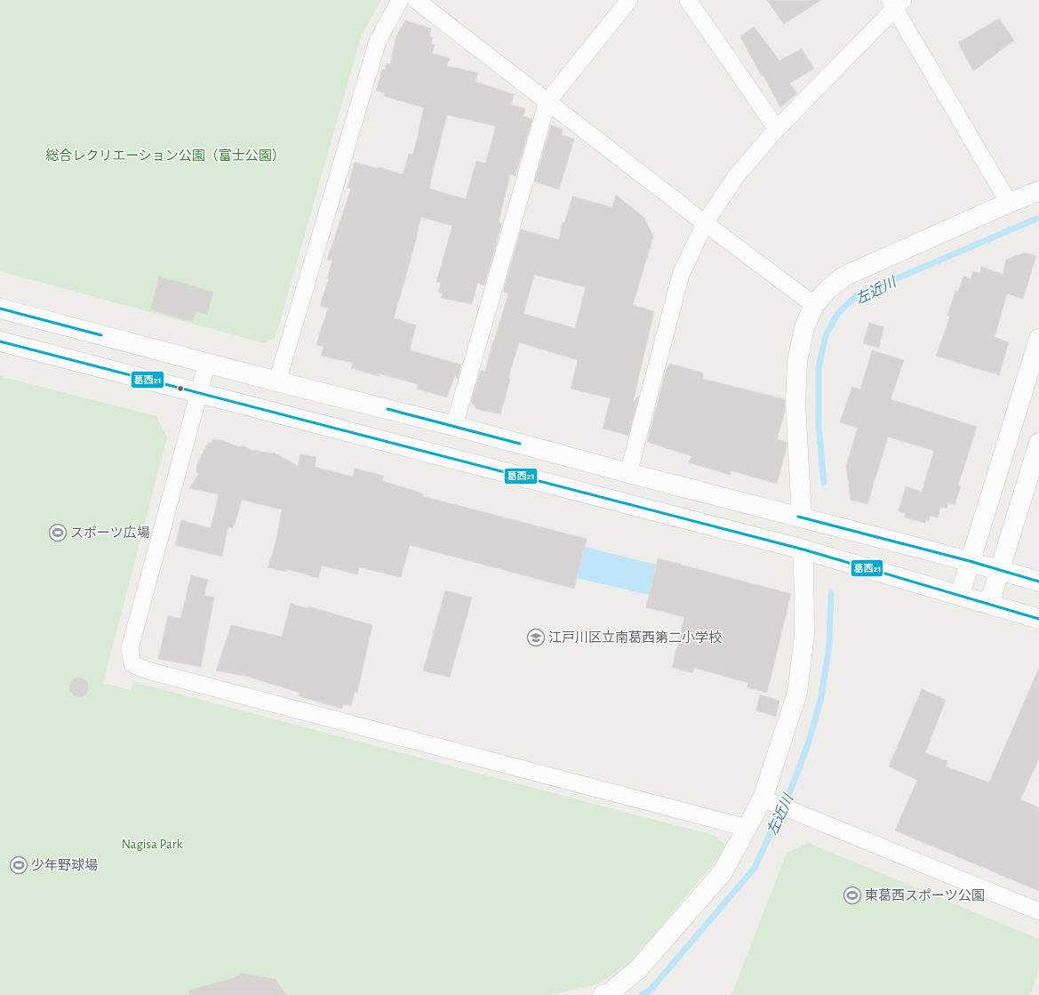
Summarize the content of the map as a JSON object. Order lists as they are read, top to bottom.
{
  "water": ["左近川"],
  "parks": ["総合レクリエーション公園（富士公園）", "Nagisa Park"],
  "places": {
    "sports": ["スポーツ広場", "少年野球場", "東葛西スポーツ公園"],
    "school or university": ["江戸川区立南葛西第二小学校"]
  },
  "lines": ["transit line 葛西21"]
}
